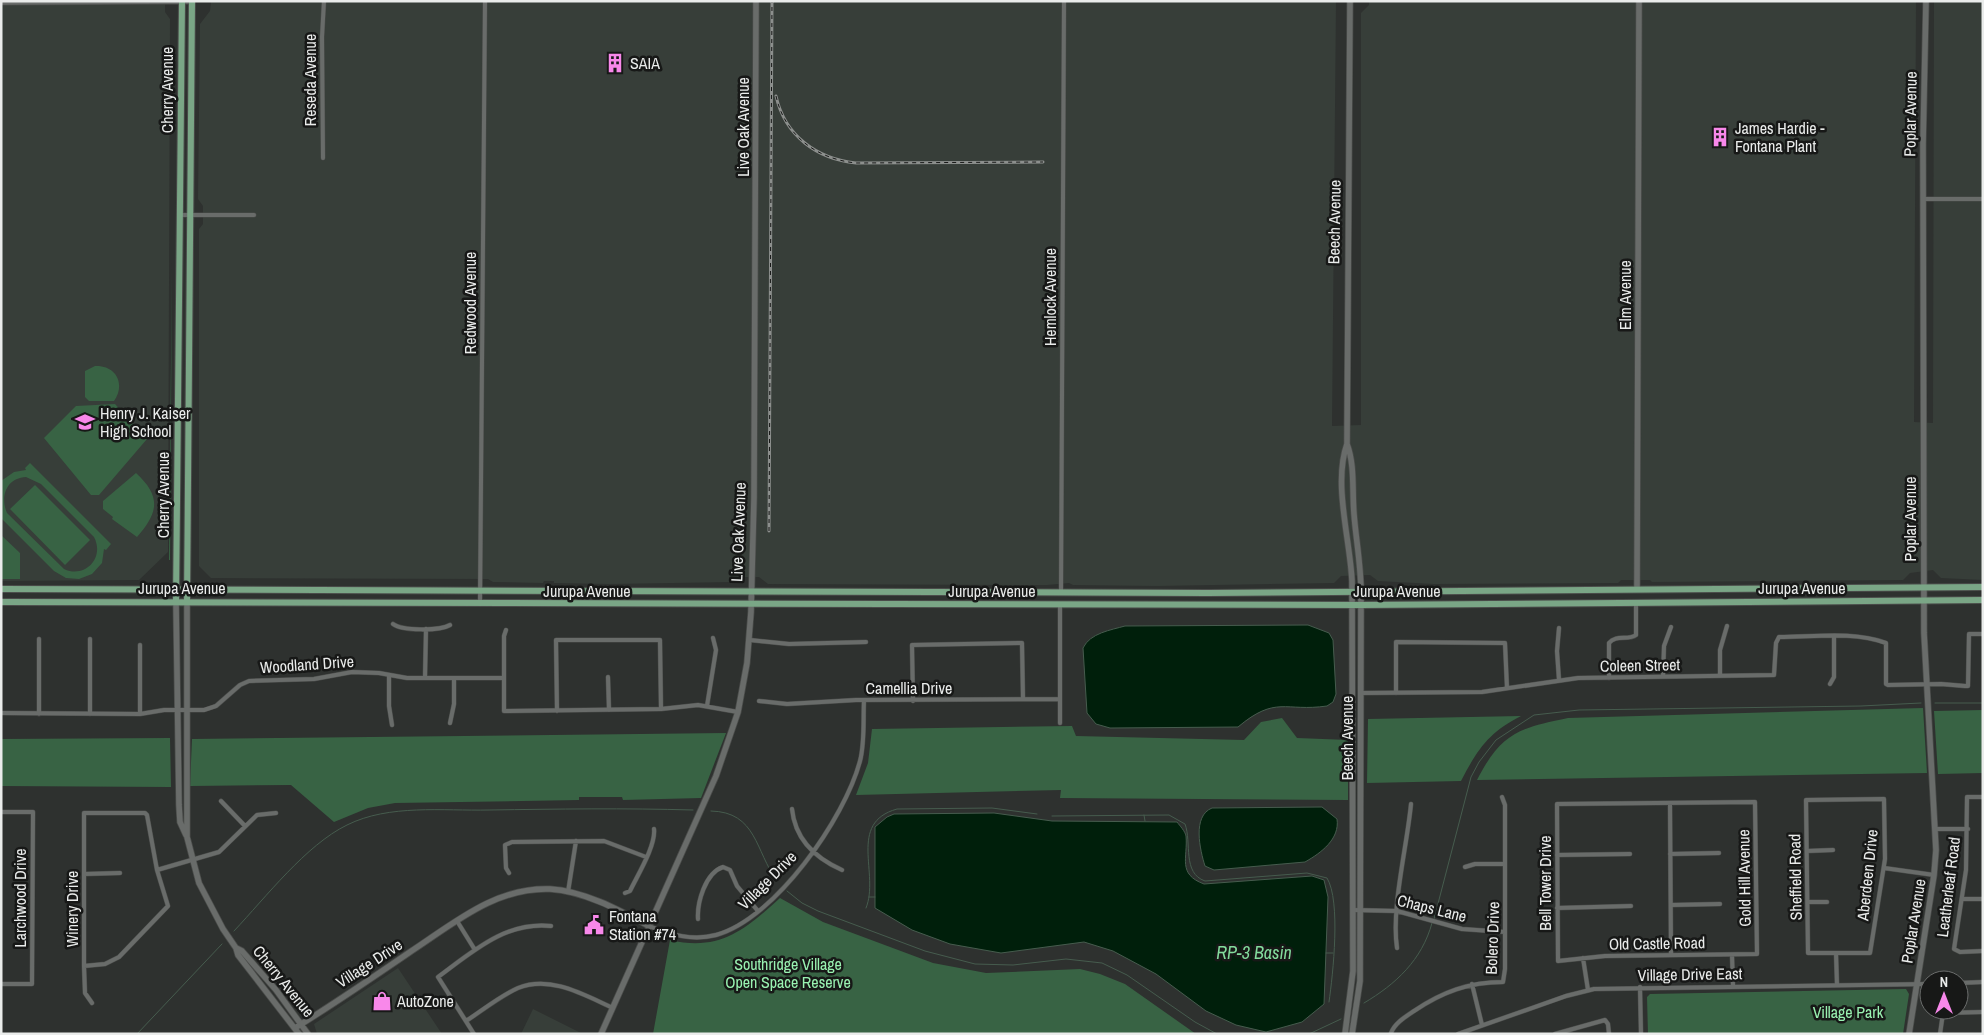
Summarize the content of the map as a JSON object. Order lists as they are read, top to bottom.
{
  "streets": {
    "main road": ["Cherry Avenue", "Jurupa Avenue"],
    "street": [
      "Reseda Avenue",
      "Poplar Avenue",
      "Live Oak Avenue",
      "Beech Avenue",
      "Elm Avenue",
      "Hemlock Avenue",
      "Redwood Avenue",
      "Woodland Drive",
      "Coleen Street",
      "Camellia Drive",
      "Aberdeen Drive",
      "Sheffield Road",
      "Gold Hill Avenue",
      "Village Drive",
      "Bell Tower Drive",
      "Leatherleaf Road",
      "Larchwood Drive",
      "Chaps Lane",
      "Winery Drive",
      "Bolero Drive",
      "Old Castle Road",
      "Village Drive East"
    ]
  },
  "crossings": [
    ["Cherry Avenue", "Jurupa Avenue"],
    ["Cherry Avenue", "Woodland Drive"],
    ["Cherry Avenue", "Village Drive"],
    ["Poplar Avenue", "Jurupa Avenue"],
    ["Poplar Avenue", "Coleen Street"],
    ["Poplar Avenue", "Village Drive East"],
    ["Live Oak Avenue", "Jurupa Avenue"],
    ["Live Oak Avenue", "Village Drive"],
    ["Beech Avenue", "Jurupa Avenue"],
    ["Beech Avenue", "Coleen Street"],
    ["Beech Avenue", "Chaps Lane"],
    ["Elm Avenue", "Jurupa Avenue"],
    ["Hemlock Avenue", "Jurupa Avenue"],
    ["Redwood Avenue", "Jurupa Avenue"],
    ["Camellia Drive", "Village Drive"],
    ["Aberdeen Drive", "Sheffield Road"],
    ["Gold Hill Avenue", "Bell Tower Drive"],
    ["Gold Hill Avenue", "Old Castle Road"],
    ["Bell Tower Drive", "Old Castle Road"],
    ["Chaps Lane", "Bolero Drive"]
  ],
  "water": ["RP-3 Basin"],
  "parks": ["Southridge Village Open Space Reserve", "Village Park"],
  "places": {
    "building": ["SAIA", "James Hardie - Fontana Plant"],
    "school or university": ["Henry J. Kaiser High School"],
    "public building": ["Fontana Station #74"],
    "shop": ["AutoZone"]
  },
  "north": "top"
}
